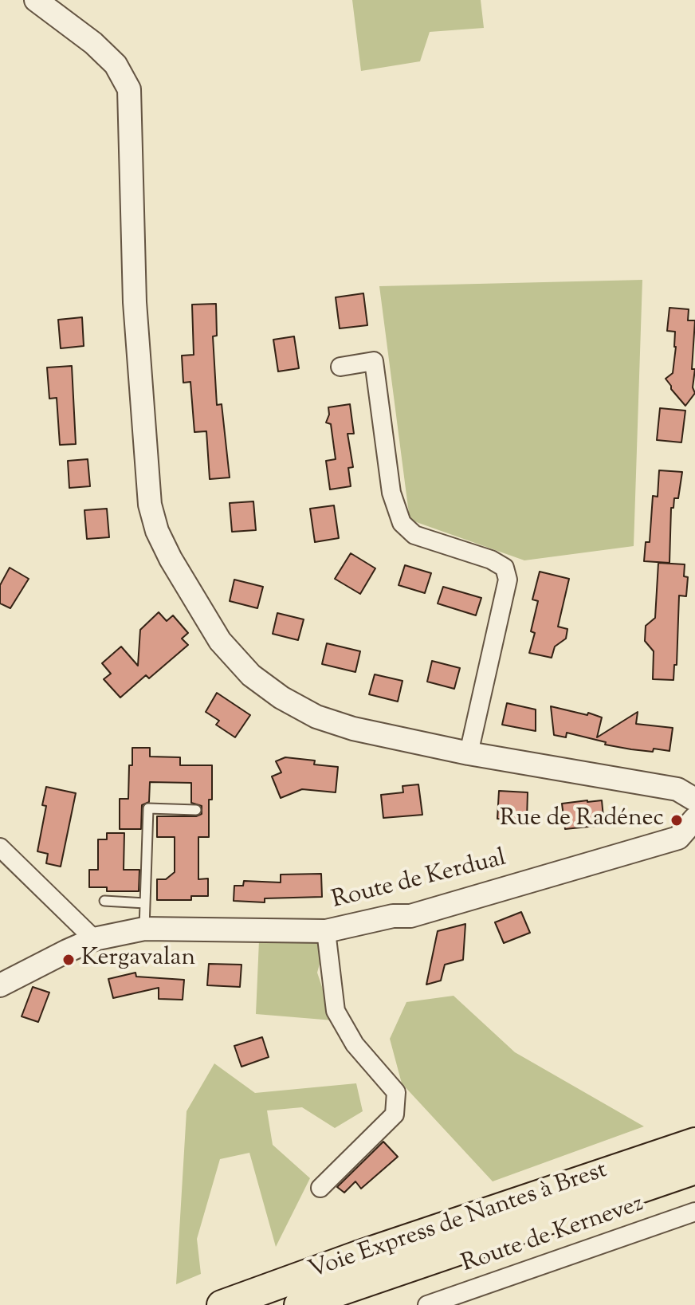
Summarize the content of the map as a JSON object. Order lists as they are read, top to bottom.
{
  "streets": {
    "highway": ["Voie Express de Nantes à Brest"],
    "street": ["Route de Kerdual", "Route de Kernevez"]
  },
  "places": ["Rue de Radénec", "Kergavalan"]
}
